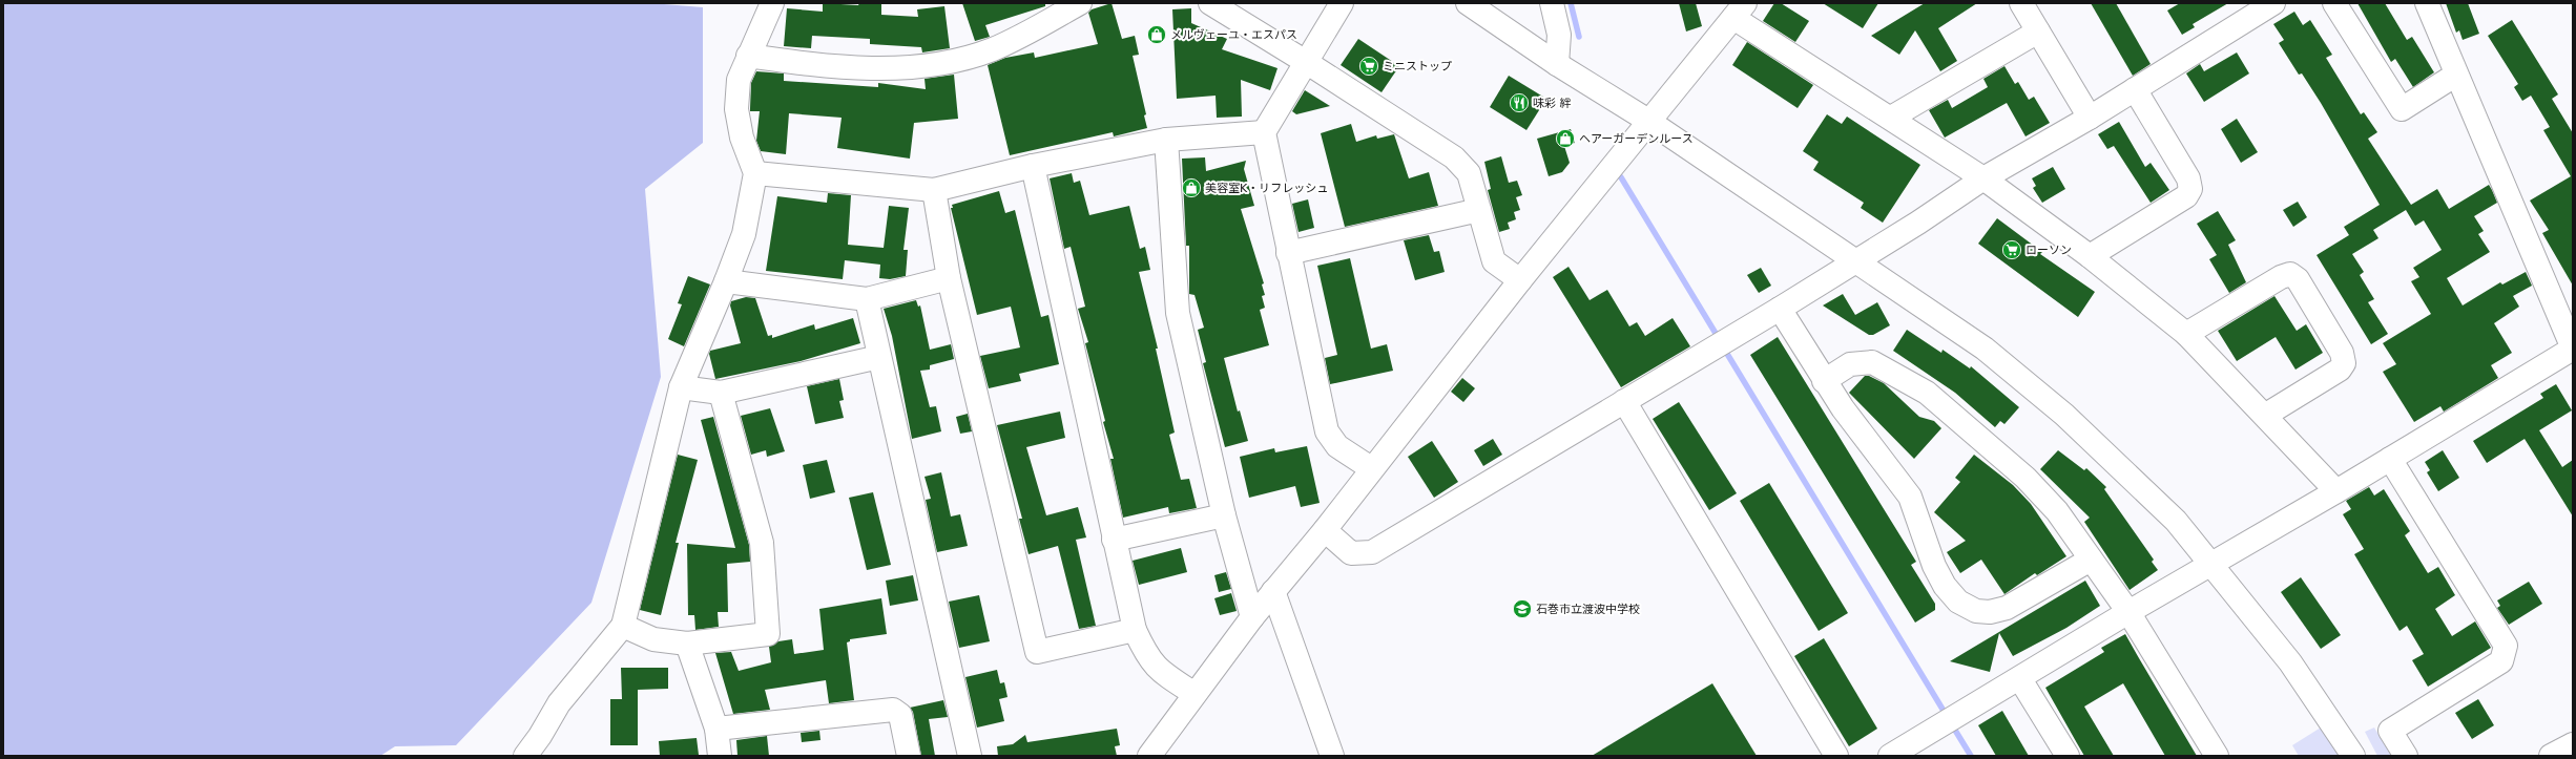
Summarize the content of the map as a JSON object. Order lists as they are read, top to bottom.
{
  "places": {
    "shop": ["メルヴェーユ・エスパス", "ヘアーガーデンルース", "美容室K・リフレッシュ"],
    "supermarket": ["ミニストップ", "ローソン"],
    "restaurant": ["味彩 絆"],
    "school or university": ["石巻市立渡波中学校"]
  }
}
